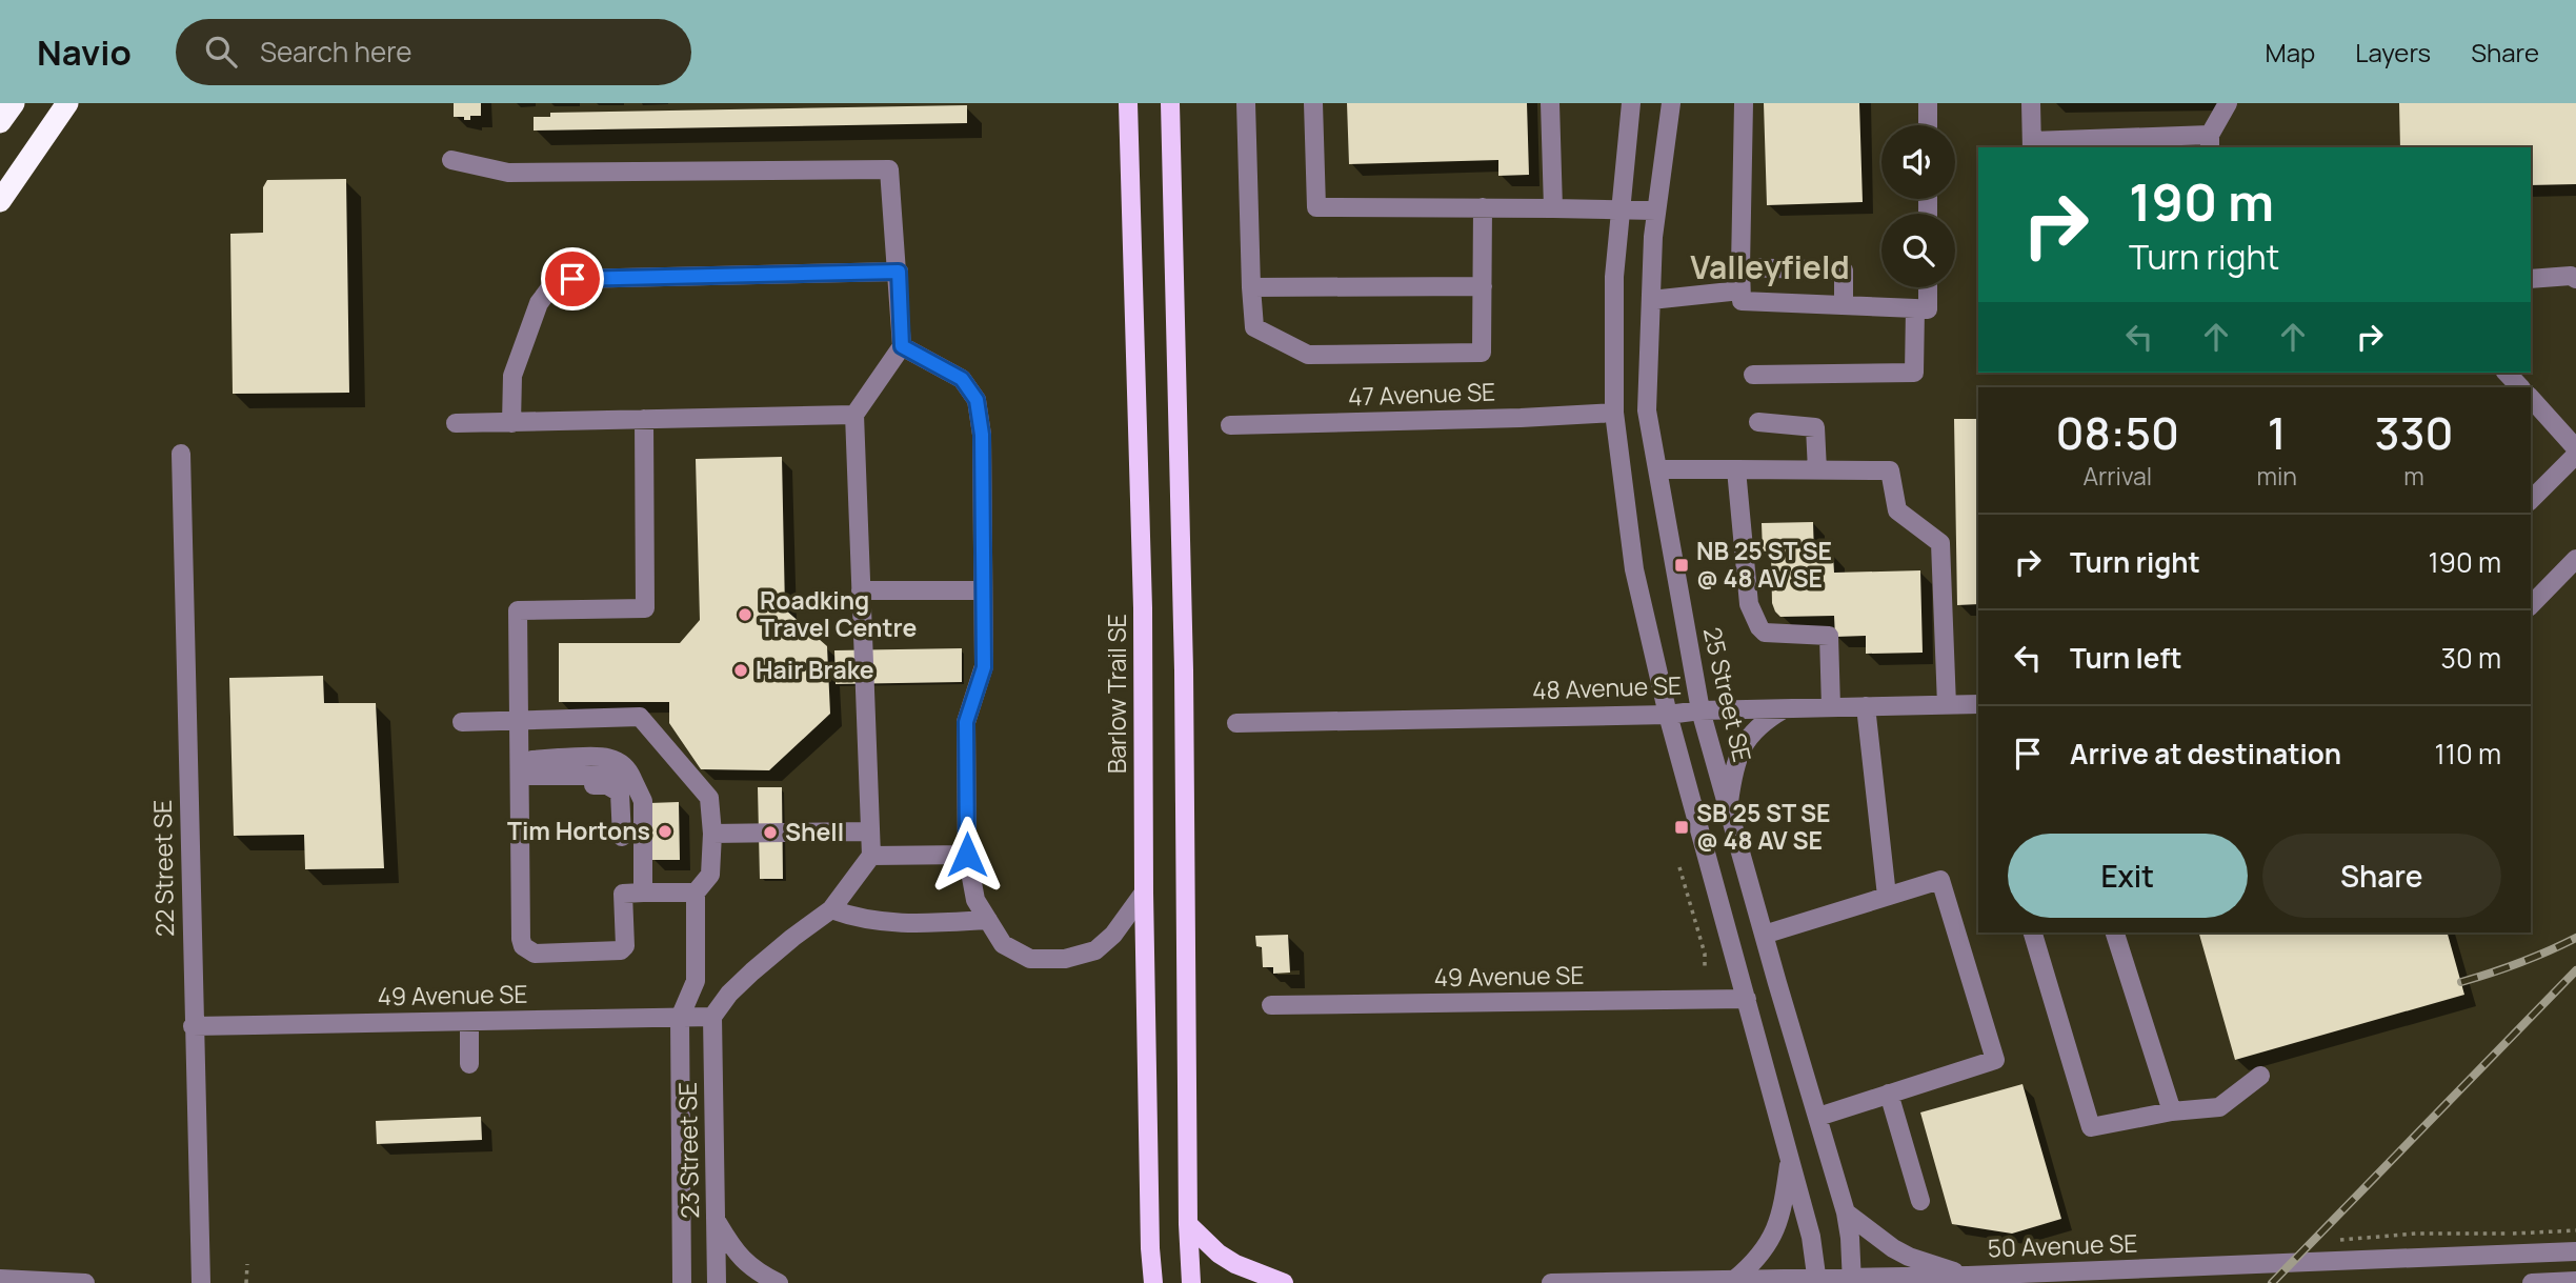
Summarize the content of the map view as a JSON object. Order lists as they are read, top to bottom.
{
  "streets": {
    "main road": ["Barlow Trail SE"],
    "street": [
      "47 Avenue SE",
      "48 Avenue SE",
      "25 Street SE",
      "22 Street SE",
      "49 Avenue SE",
      "23 Street SE",
      "50 Avenue SE"
    ]
  },
  "crossings": [
    ["48 Avenue SE", "25 Street SE"],
    ["25 Street SE", "50 Avenue SE"],
    ["22 Street SE", "49 Avenue SE"],
    ["49 Avenue SE", "23 Street SE"]
  ],
  "districts": ["Valleyfield"],
  "places": {
    "transit": ["NB 25 ST SE @ 48 AV SE", "SB 25 ST SE @ 48 AV SE"],
    "other": [
      "Roadking Travel Centre",
      "Hair Brake",
      "Tim Hortons",
      "Shell"
    ]
  },
  "page": {
    "header": "Navio",
    "search": "Search here",
    "nav": ["Map", "Layers", "Share"],
    "turn": ["190 m", "Turn right"],
    "eta": [
      "08:50",
      "Arrival",
      "1",
      "min",
      "330",
      "m"
    ],
    "list": [
      {
        "name": "Turn right",
        "value": "190 m"
      },
      {
        "name": "Turn left",
        "value": "30 m"
      },
      {
        "name": "Arrive at destination",
        "value": "110 m"
      }
    ],
    "buttons": ["Exit", "Share"]
  }
}
